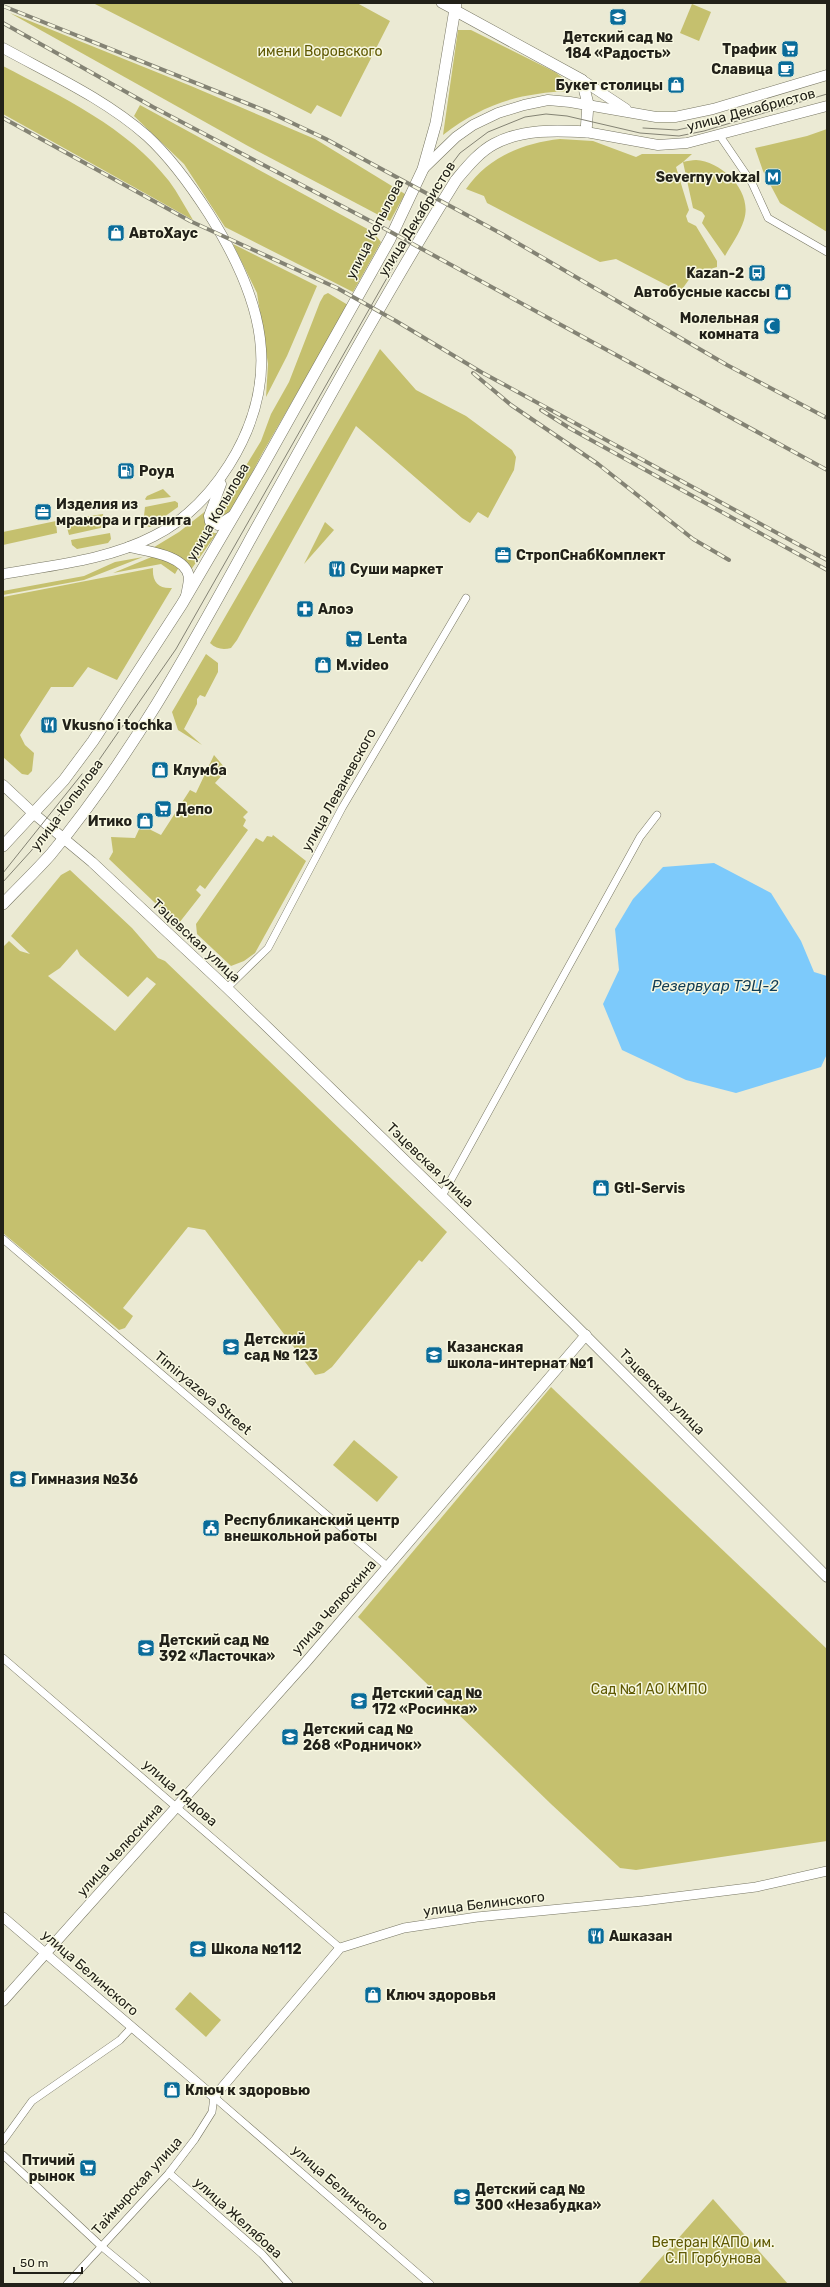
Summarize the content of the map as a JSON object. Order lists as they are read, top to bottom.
{
  "streets": {
    "main road": [
      "улица Декабристов",
      "улица Копылова",
      "Тэцевская улица",
      "улица Челюскина"
    ],
    "street": [
      "улица Леваневского",
      "Timiryazeva Street",
      "улица Лядова",
      "улица Белинского",
      "Таймырская улица",
      "улица Желябова"
    ]
  },
  "crossings": [
    ["улица Декабристов", "улица Копылова"],
    ["улица Копылова", "Тэцевская улица"],
    ["улица Леваневского", "Тэцевская улица"],
    ["Тэцевская улица", "улица Челюскина"],
    ["Timiryazeva Street", "улица Челюскина"],
    ["улица Челюскина", "улица Лядова"],
    ["улица Челюскина", "улица Белинского"],
    ["улица Лядова", "улица Белинского"],
    ["улица Белинского", "Таймырская улица"],
    ["Таймырская улица", "улица Желябова"]
  ],
  "water": ["Резервуар ТЭЦ-2"],
  "parks": ["имени Воровского", "Сад №1 АО КМПО", "Ветеран КАПО им. С.П Горбунова"],
  "places": {
    "school or university": [
      "Детский сад № 184 «Радость»",
      "Детский сад № 123",
      "Казанская школа-интернат №1",
      "Гимназия №36",
      "Детский сад № 392 «Ласточка»",
      "Детский сад № 172 «Росинка»",
      "Детский сад № 268 «Родничок»",
      "Школа №112",
      "Детский сад № 300 «Незабудка»"
    ],
    "supermarket": [
      "Трафик",
      "Lenta",
      "Депо",
      "Птичий рынок"
    ],
    "cafe": ["Славица"],
    "shop": [
      "Букет столицы",
      "АвтоХаус",
      "Автобусные кассы",
      "M.video",
      "Клумба",
      "Итико",
      "Gtl-Servis",
      "Ключ здоровья",
      "Ключ к здоровью"
    ],
    "metro station": ["Severny vokzal"],
    "bus stop": ["Kazan-2"],
    "mosque": ["Молельная комната"],
    "fuel station": ["Роуд"],
    "office": ["Изделия из мрамора и гранита", "СтропСнабКомплект"],
    "restaurant": ["Суши маркет", "Vkusno i tochka", "Ашказан"],
    "pharmacy": ["Алоэ"],
    "public building": ["Республиканский центр внешкольной работы"]
  },
  "scale_bar": "50 m"
}
